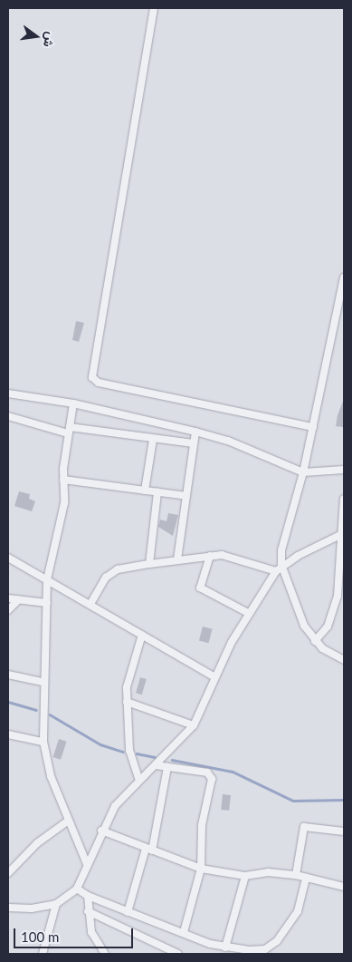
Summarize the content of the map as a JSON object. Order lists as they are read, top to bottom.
{
  "scale_bar": "100 m",
  "north": "right"
}
